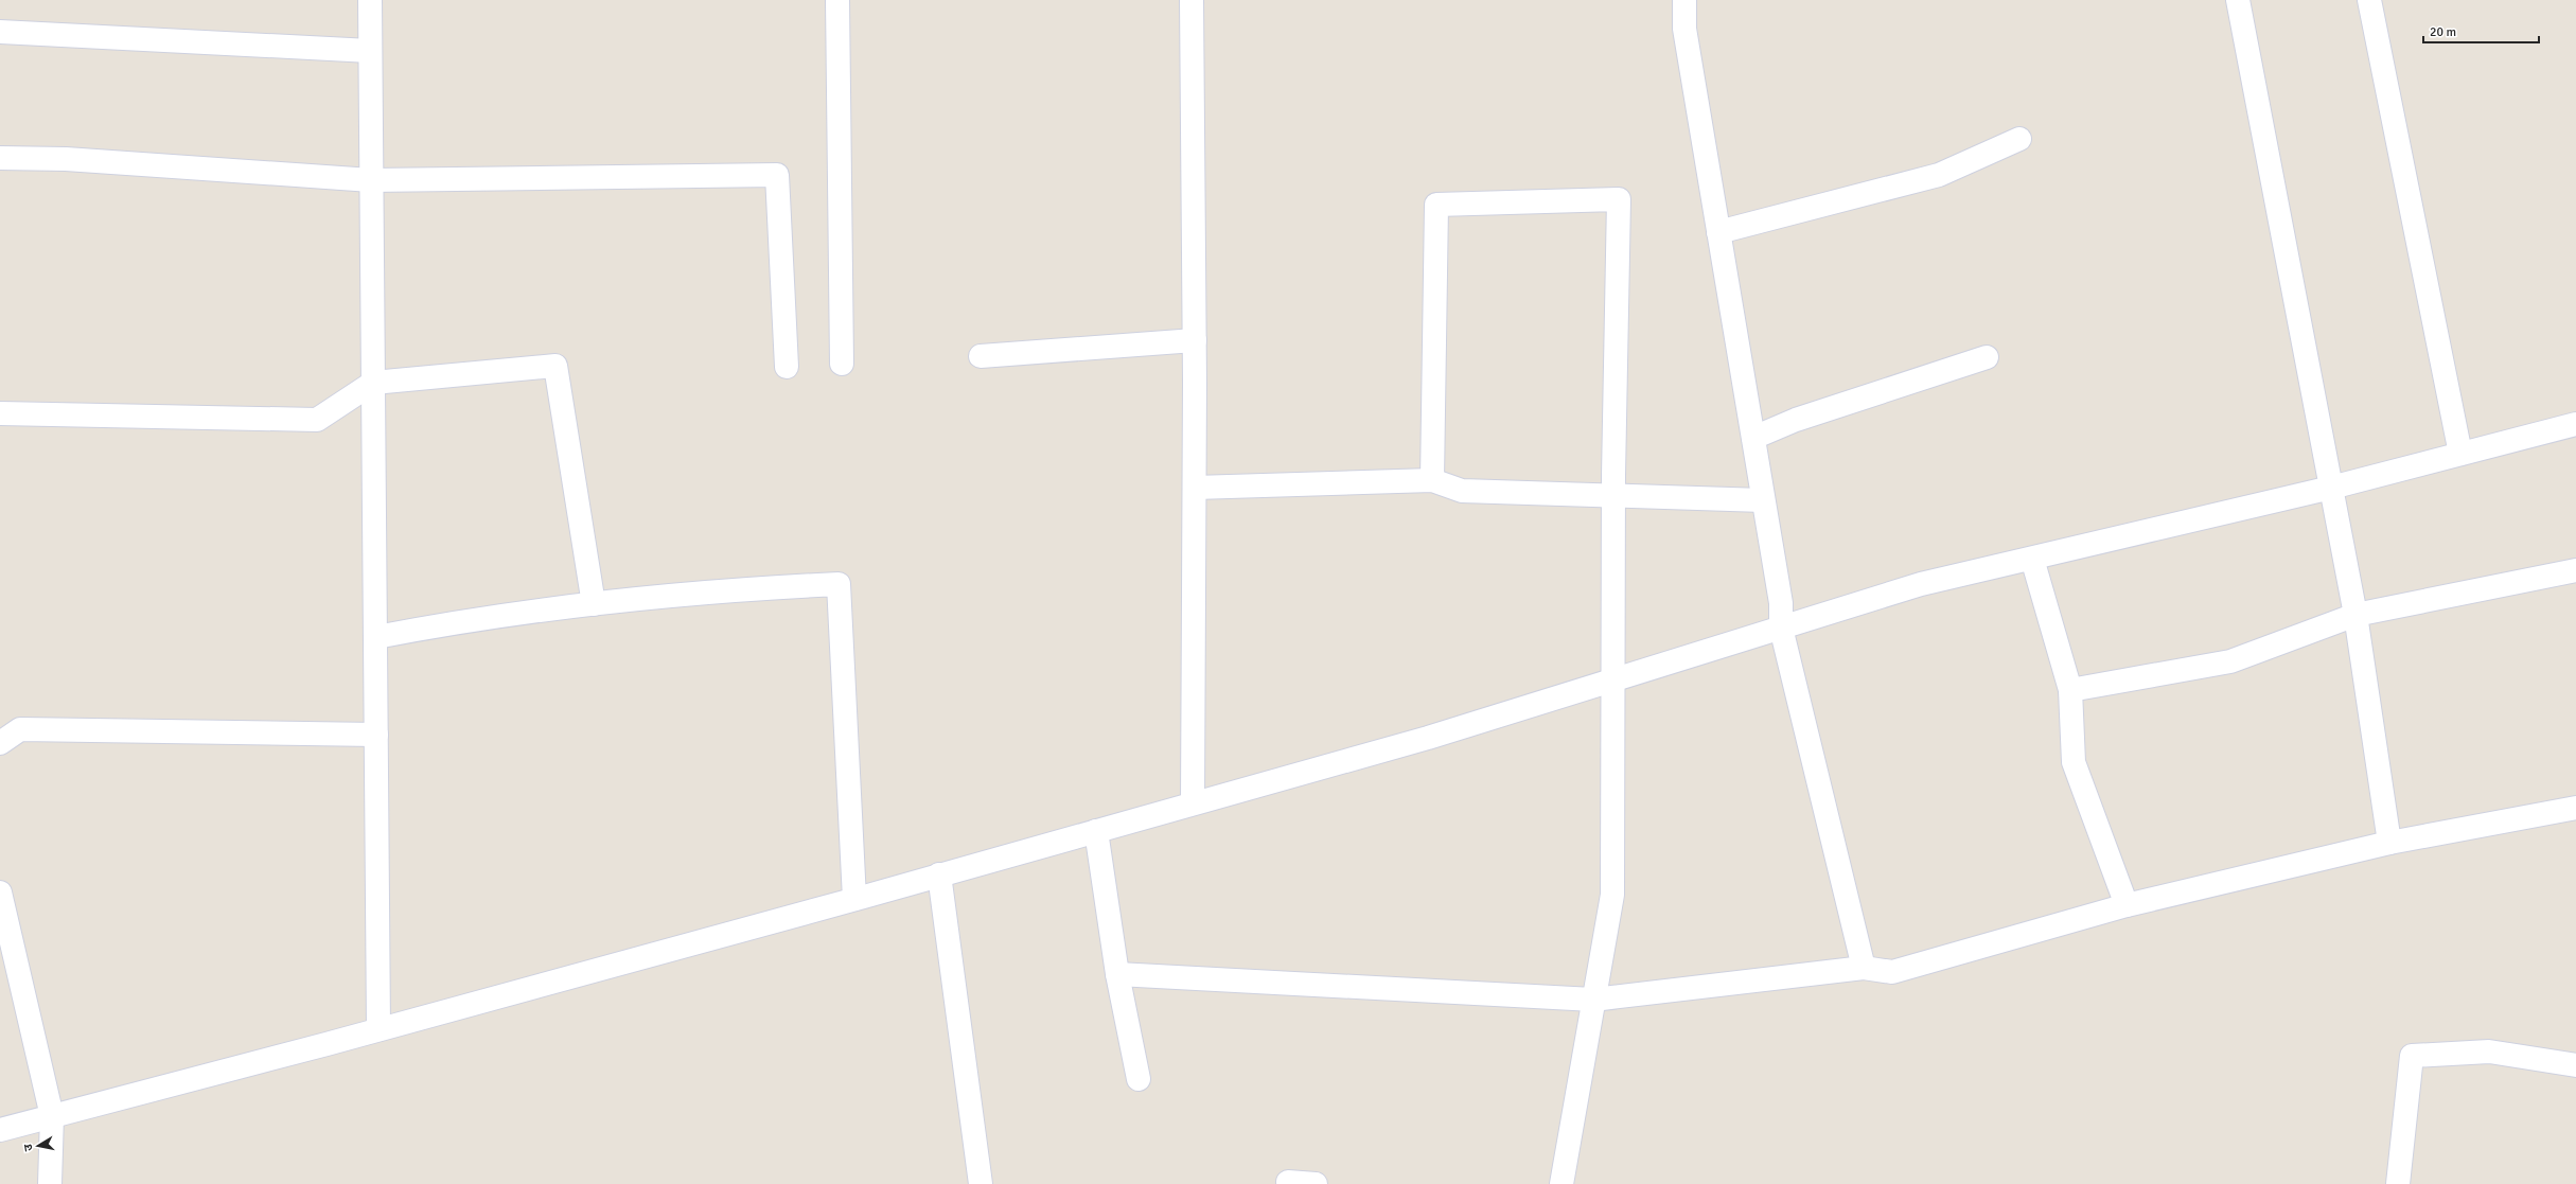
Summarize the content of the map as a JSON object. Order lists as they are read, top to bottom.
{
  "scale_bar": "20 m",
  "north": "left"
}
